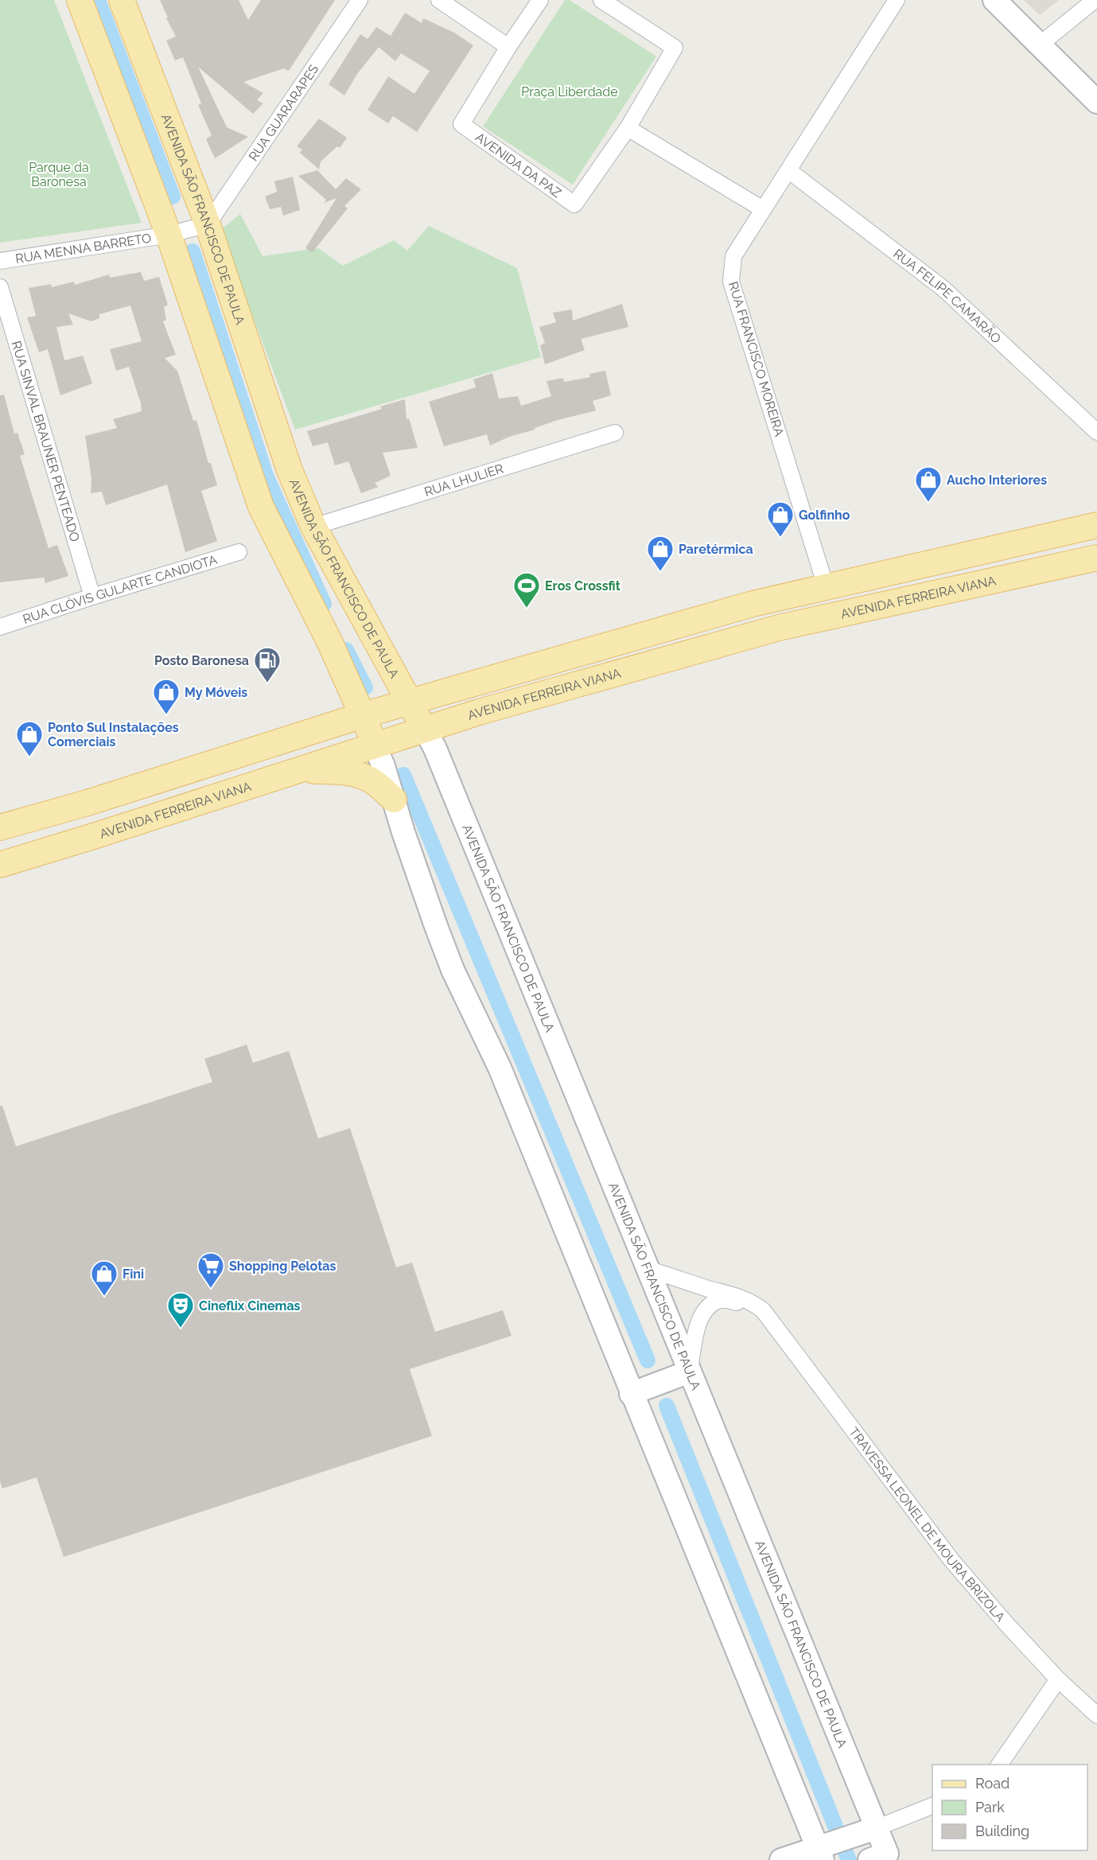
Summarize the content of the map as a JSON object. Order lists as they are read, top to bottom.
{
  "streets": {
    "main road": ["AVENIDA SÃO FRANCISCO DE PAULA", "AVENIDA FERREIRA VIANA"],
    "street": [
      "RUA GUARARAPES",
      "AVENIDA DA PAZ",
      "RUA MENNA BARRETO",
      "RUA FELIPE CAMARÃO",
      "RUA FRANCISCO MOREIRA",
      "RUA SINVAL BRAUNER PENTEADO",
      "RUA LHULIER",
      "RUA CLÓVIS GULARTE CANDIOTA",
      "TRAVESSA LEONEL DE MOURA BRIZOLA"
    ]
  },
  "crossings": [
    ["RUA GUARARAPES", "AVENIDA SÃO FRANCISCO DE PAULA"],
    ["RUA GUARARAPES", "RUA MENNA BARRETO"],
    ["AVENIDA SÃO FRANCISCO DE PAULA", "RUA MENNA BARRETO"],
    ["AVENIDA SÃO FRANCISCO DE PAULA", "RUA LHULIER"],
    ["AVENIDA SÃO FRANCISCO DE PAULA", "AVENIDA FERREIRA VIANA"],
    ["AVENIDA SÃO FRANCISCO DE PAULA", "TRAVESSA LEONEL DE MOURA BRIZOLA"],
    ["RUA FELIPE CAMARÃO", "RUA FRANCISCO MOREIRA"],
    ["RUA SINVAL BRAUNER PENTEADO", "RUA CLÓVIS GULARTE CANDIOTA"]
  ],
  "parks": ["Praça Liberdade", "Parque da Baronesa"],
  "places": {
    "shop": [
      "Aucho Interiores",
      "Golfinho",
      "Paretérmica",
      "My Móveis",
      "Ponto Sul Instalações Comerciais",
      "Fini"
    ],
    "sports": ["Eros Crossfit"],
    "fuel station": ["Posto Baronesa"],
    "supermarket": ["Shopping Pelotas"],
    "theatre": ["Cineflix Cinemas"]
  },
  "legend": ["Road", "Park", "Building"]
}
